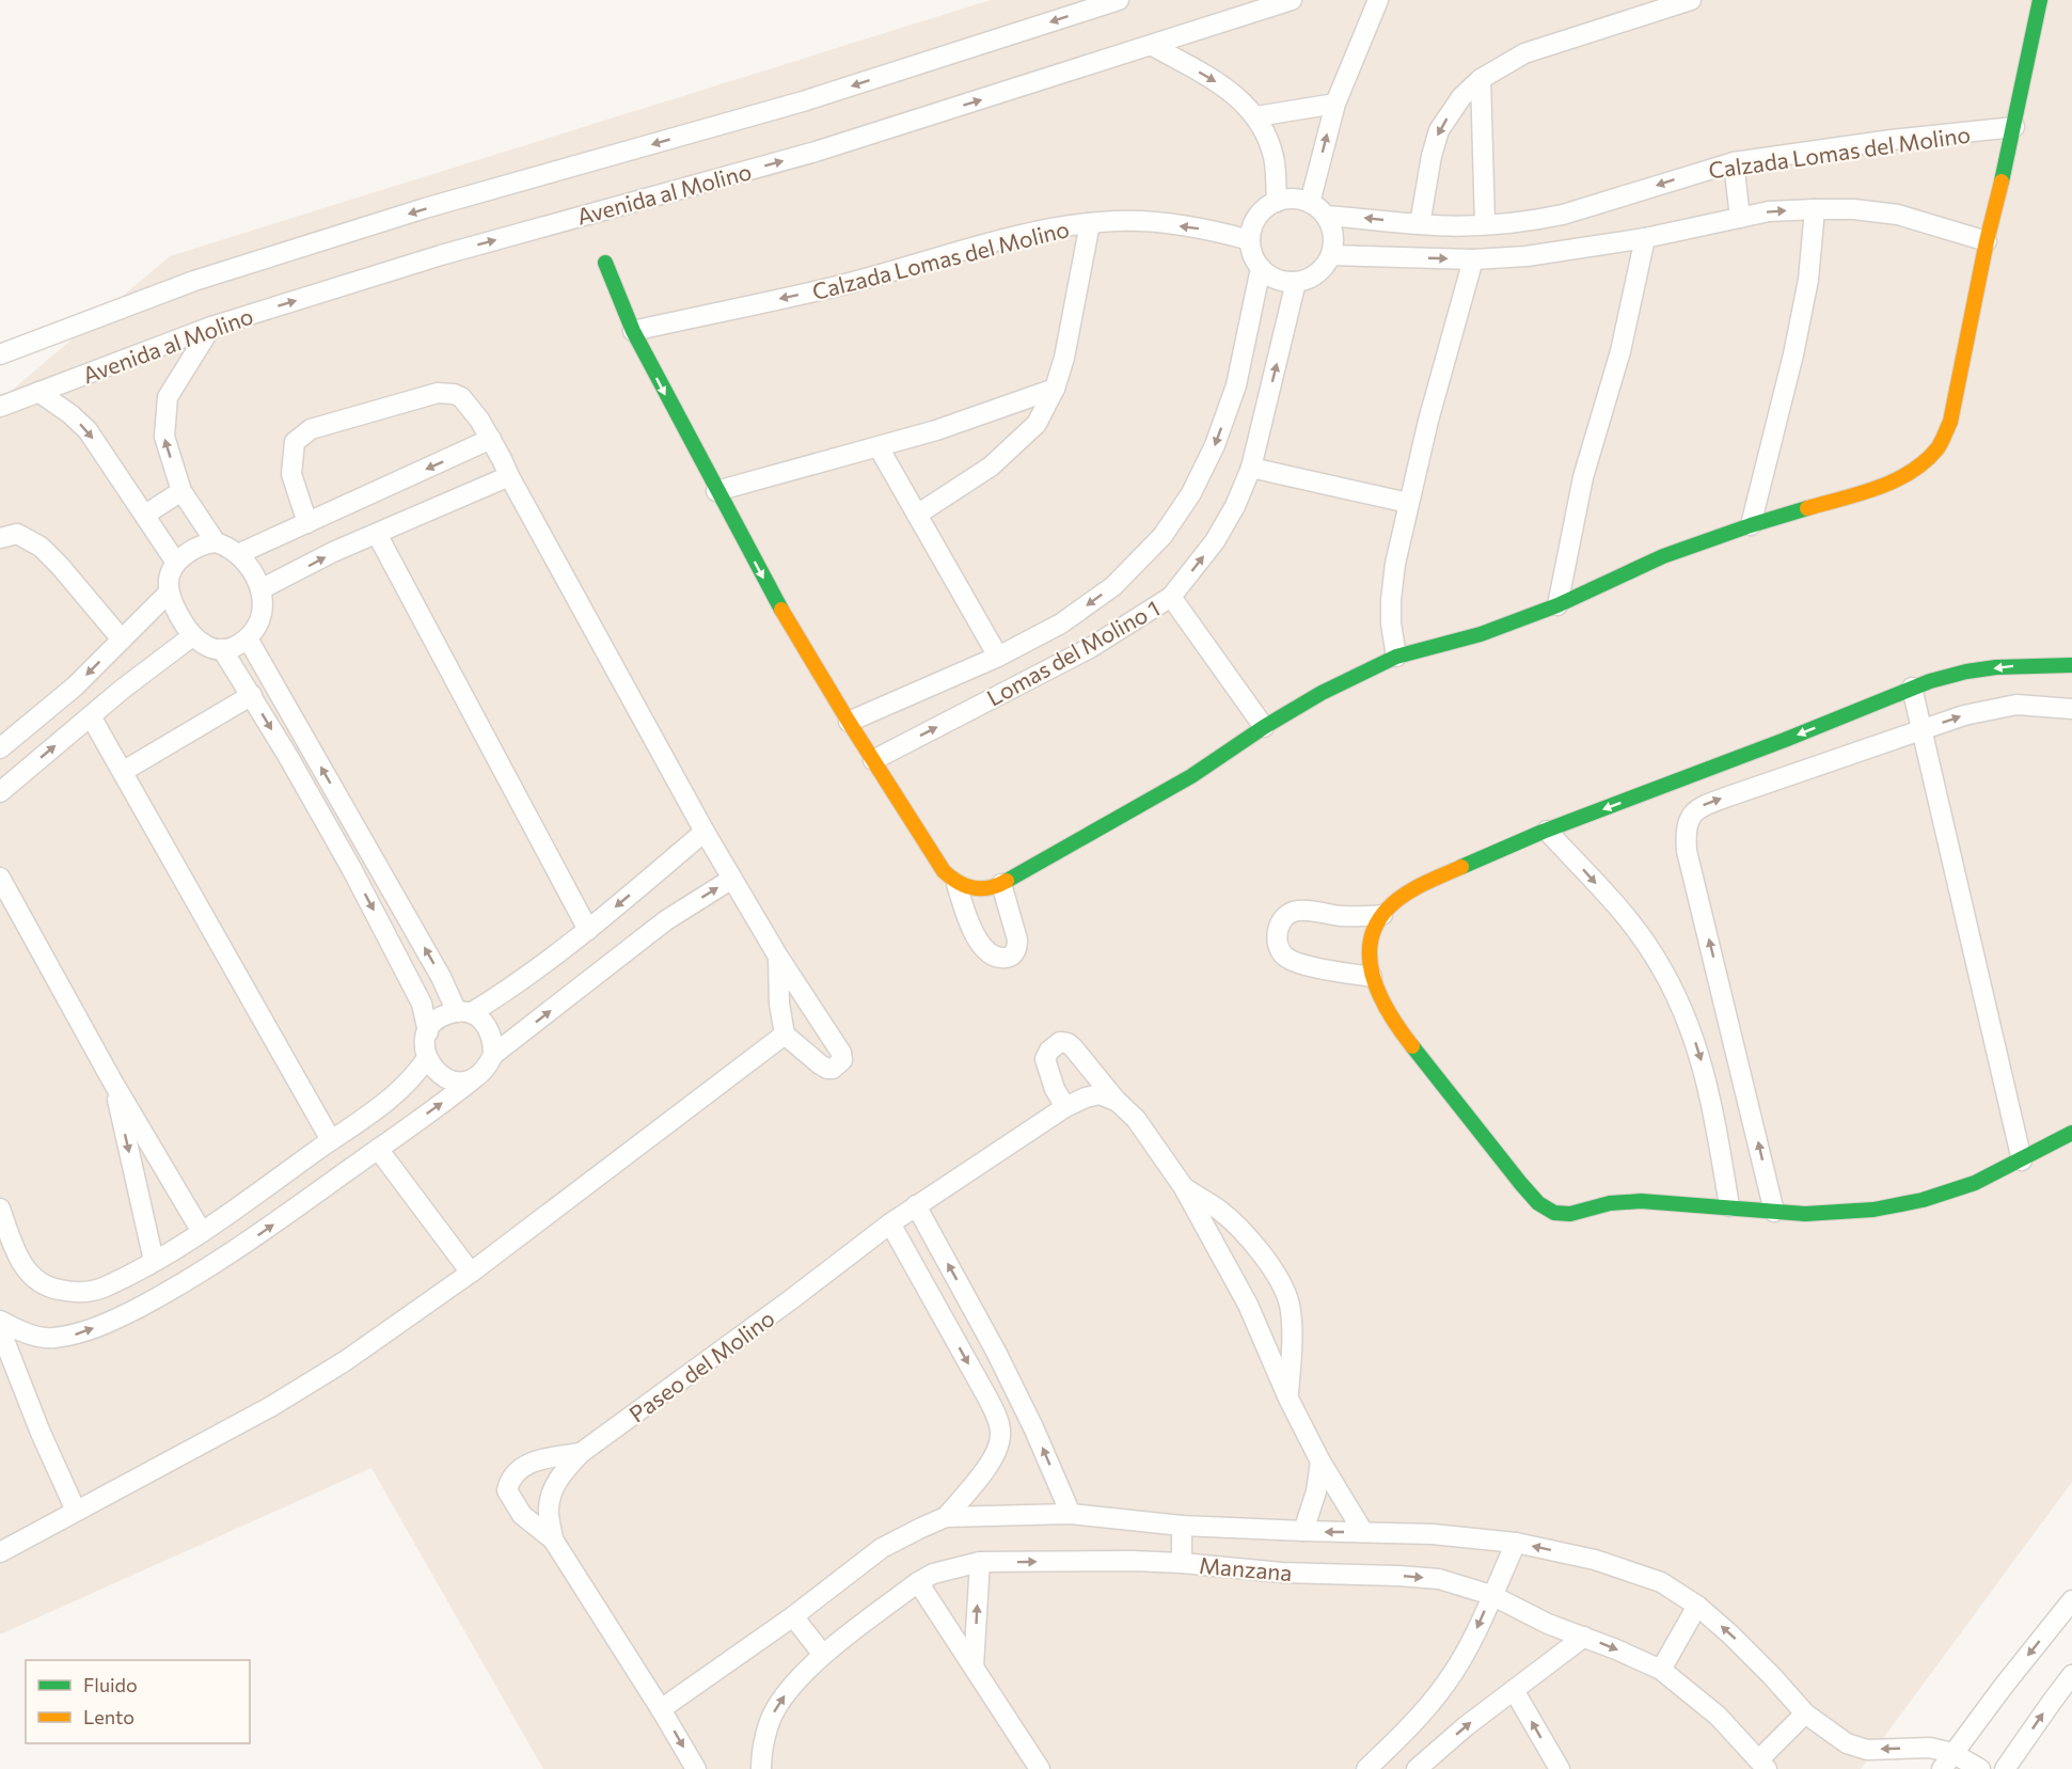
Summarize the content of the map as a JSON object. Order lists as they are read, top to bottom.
{
  "streets": {
    "street": [
      "Calzada Lomas del Molino",
      "Avenida al Molino",
      "Lomas del Molino 1",
      "Paseo del Molino",
      "Manzana"
    ]
  },
  "crossings": [
    ["Calzada Lomas del Molino", "Lomas del Molino 1"]
  ],
  "legend": ["Fluido", "Lento"]
}
